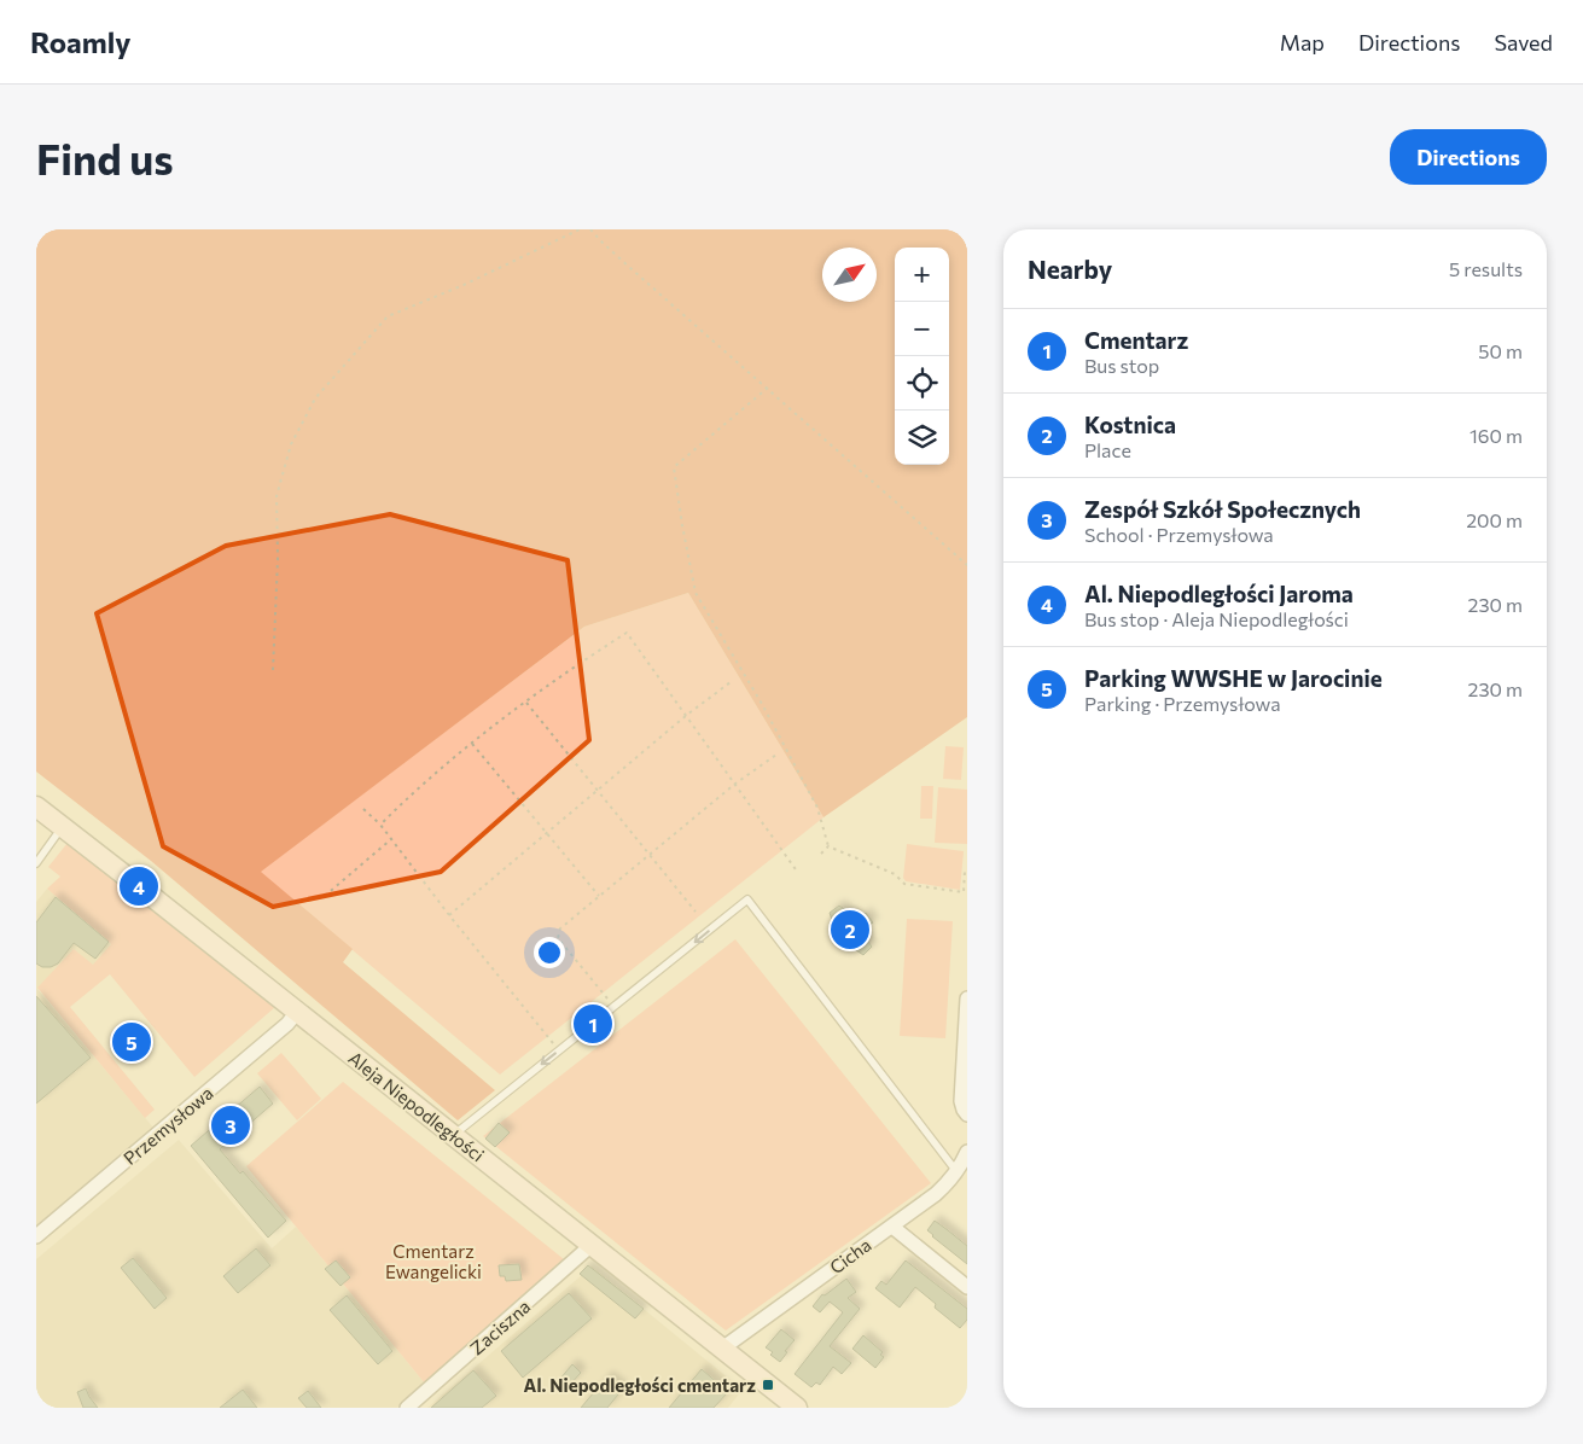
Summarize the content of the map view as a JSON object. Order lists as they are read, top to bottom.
{
  "streets": {
    "main road": ["Aleja Niepodległości"],
    "street": ["Przemysłowa", "Cicha", "Zaciszna"]
  },
  "crossings": [
    ["Aleja Niepodległości", "Przemysłowa"],
    ["Aleja Niepodległości", "Cicha"],
    ["Aleja Niepodległości", "Zaciszna"]
  ],
  "parks": ["Cmentarz Ewangelicki"],
  "places": {
    "transit": ["Al. Niepodległości cmentarz"]
  },
  "north": "top right",
  "page": {
    "header": "Roamly",
    "nav": ["Map", "Directions", "Saved"],
    "buttons": "Directions",
    "title": "Find us",
    "heading": ["Nearby", "5 results"],
    "map_buttons": ["+", "−"],
    "list": [
      {
        "mark": "1",
        "name": "Cmentarz",
        "note": "Bus stop",
        "value": "50 m"
      },
      {
        "mark": "2",
        "name": "Kostnica",
        "note": "Place",
        "value": "160 m"
      },
      {
        "mark": "3",
        "name": "Zespół Szkół Społecznych",
        "note": "School · Przemysłowa",
        "value": "200 m"
      },
      {
        "mark": "4",
        "name": "Al. Niepodległości Jaroma",
        "note": "Bus stop · Aleja Niepodległości",
        "value": "230 m"
      },
      {
        "mark": "5",
        "name": "Parking WWSHE w Jarocinie",
        "note": "Parking · Przemysłowa",
        "value": "230 m"
      }
    ],
    "pins": [
      "4",
      "2",
      "1",
      "5",
      "3"
    ]
  }
}
